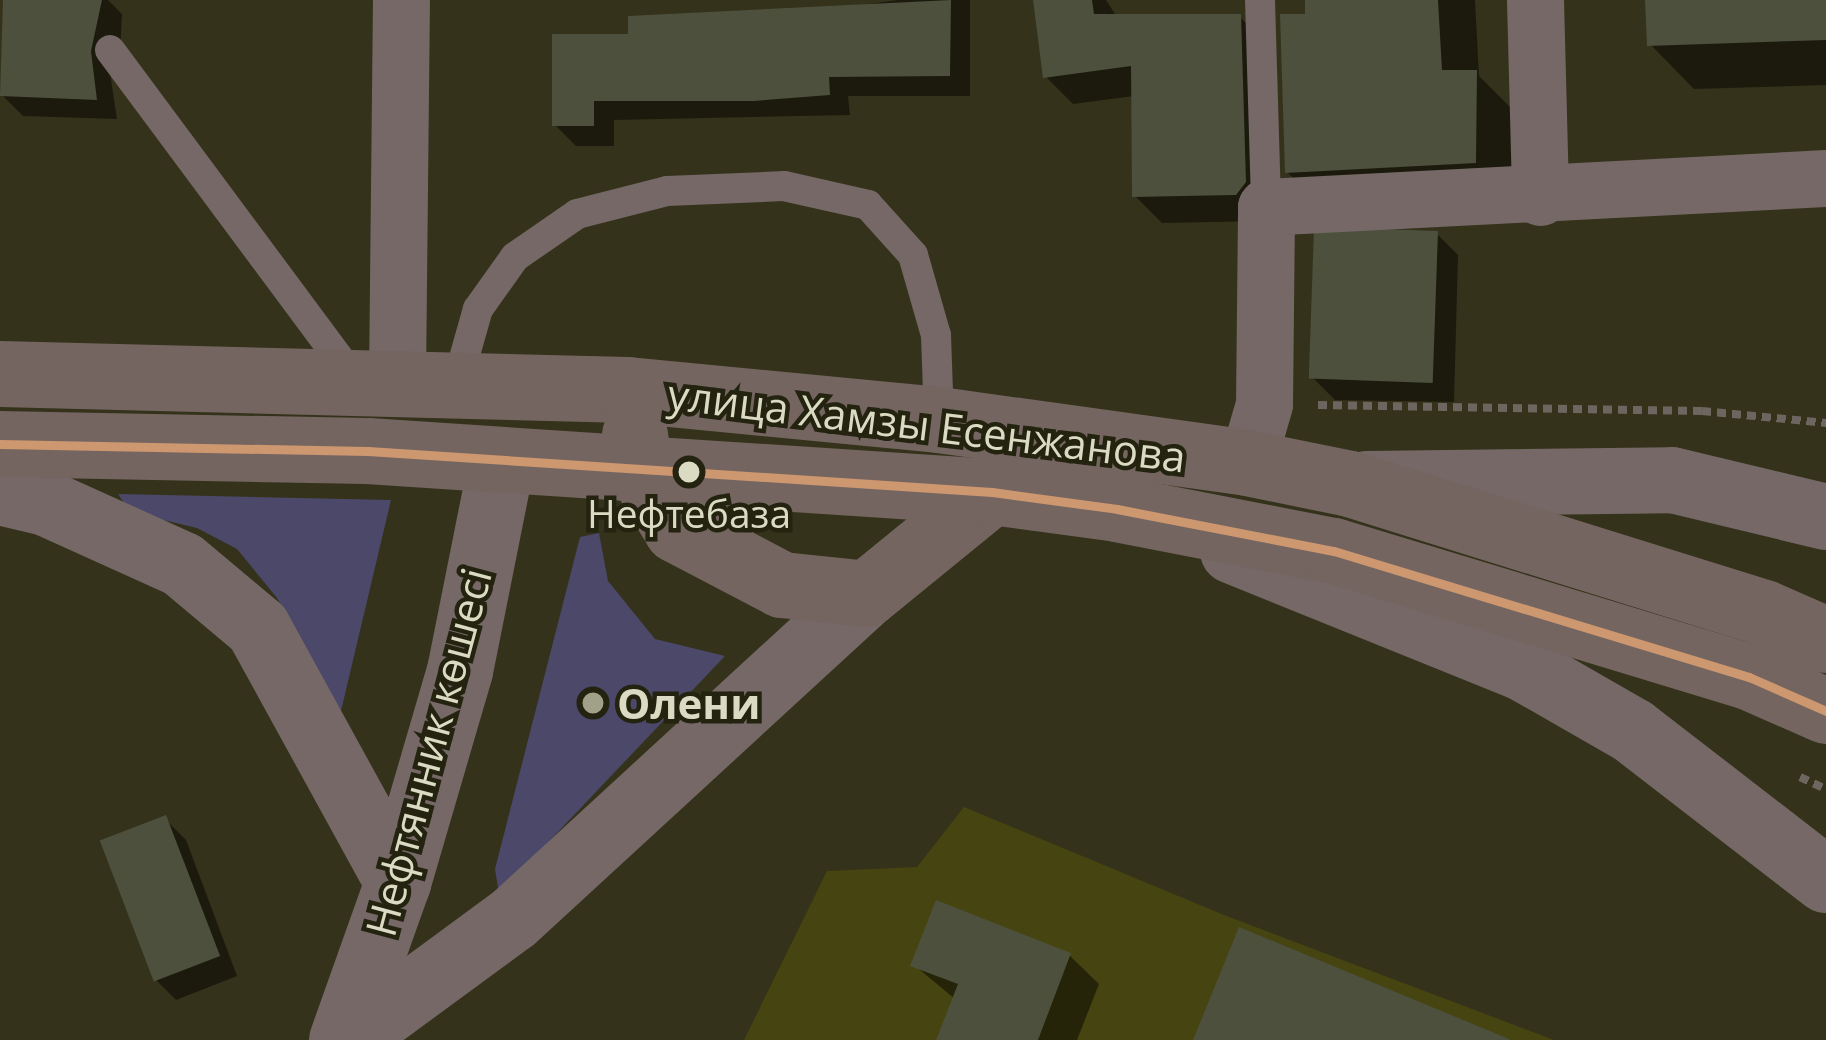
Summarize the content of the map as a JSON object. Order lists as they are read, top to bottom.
{
  "streets": {
    "main road": ["улица Хамзы Есенжанова", "Нефтянник көшесі"]
  },
  "crossings": [
    ["улица Хамзы Есенжанова", "Нефтянник көшесі"]
  ],
  "places": ["Нефтебаза", "Олени"]
}
